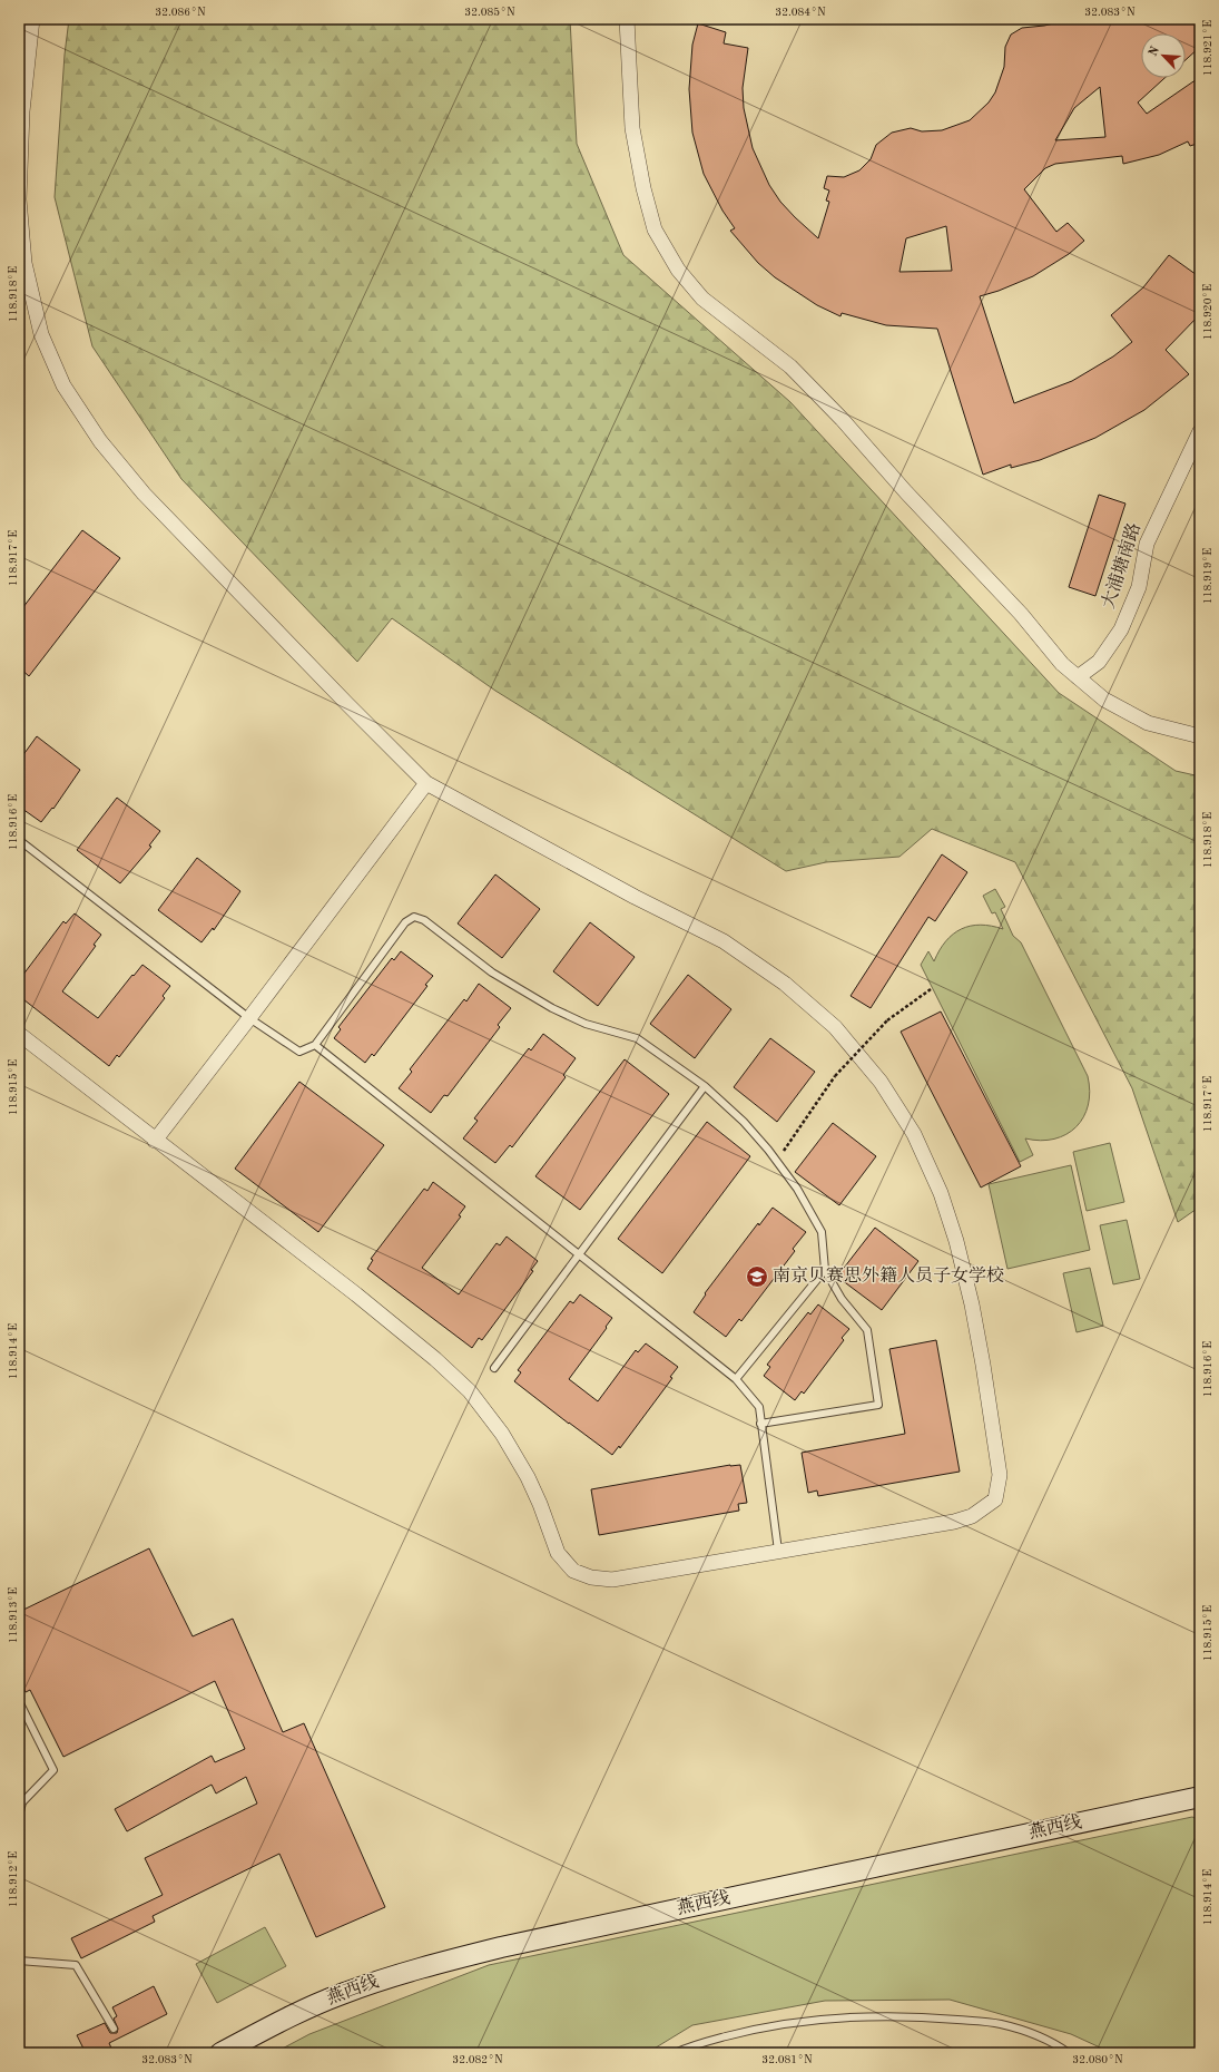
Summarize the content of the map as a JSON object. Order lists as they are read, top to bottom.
{
  "streets": {
    "main road": ["燕西线"],
    "street": ["大浦塘南路"]
  },
  "places": {
    "school or university": ["南京贝赛思外籍人员子女学校"]
  },
  "north": "top left",
  "coordinates": [
    "32.086°N",
    "32.085°N",
    "32.084°N",
    "32.083°N",
    "118.921°E",
    "118.918°E",
    "118.920°E",
    "118.917°E",
    "118.919°E",
    "118.916°E",
    "118.915°E",
    "118.914°E",
    "118.913°E",
    "118.912°E",
    "32.082°N",
    "32.081°N",
    "32.080°N"
  ]
}
